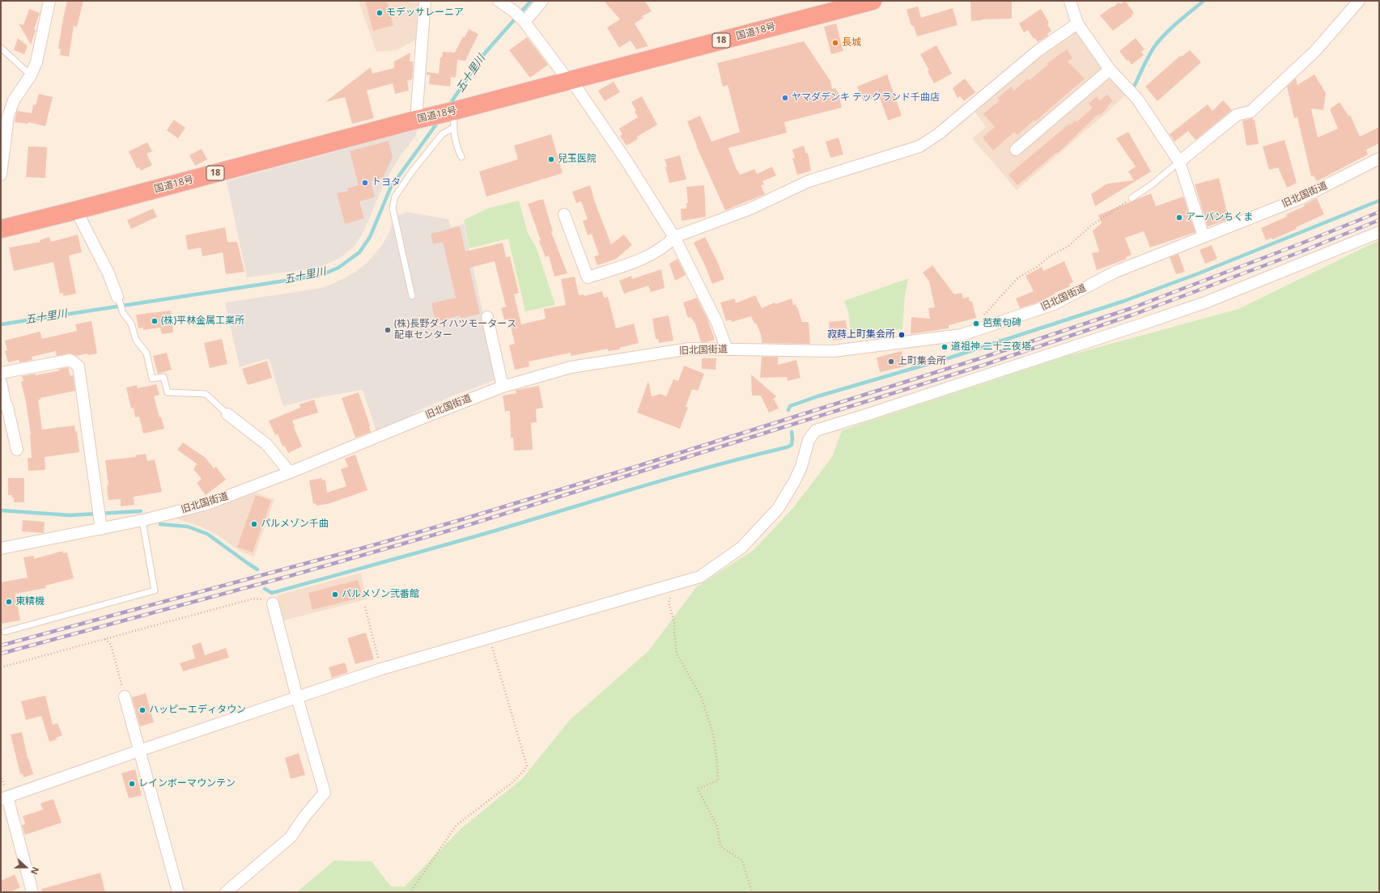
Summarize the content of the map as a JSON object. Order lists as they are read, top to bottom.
{
  "streets": {
    "highway": ["国道18号", "18"],
    "street": ["旧北国街道"]
  },
  "water": ["五十里川"],
  "places": [
    "モデッサレーニア",
    "長城",
    "ヤマダデンキ テックランド千曲店",
    "兒玉医院",
    "トヨタ",
    "アーバンちくま",
    "(株)平林金属工業所",
    "芭蕉句碑",
    "(株)長野ダイハツモータース 配車センター",
    "寂蒔上町集会所",
    "道祖神 二十三夜塔",
    "上町集会所",
    "パルメゾン千曲",
    "パルメゾン弐番館",
    "東精機",
    "ハッピーエディタウン",
    "レインボーマウンテン"
  ],
  "north": "right"
}
